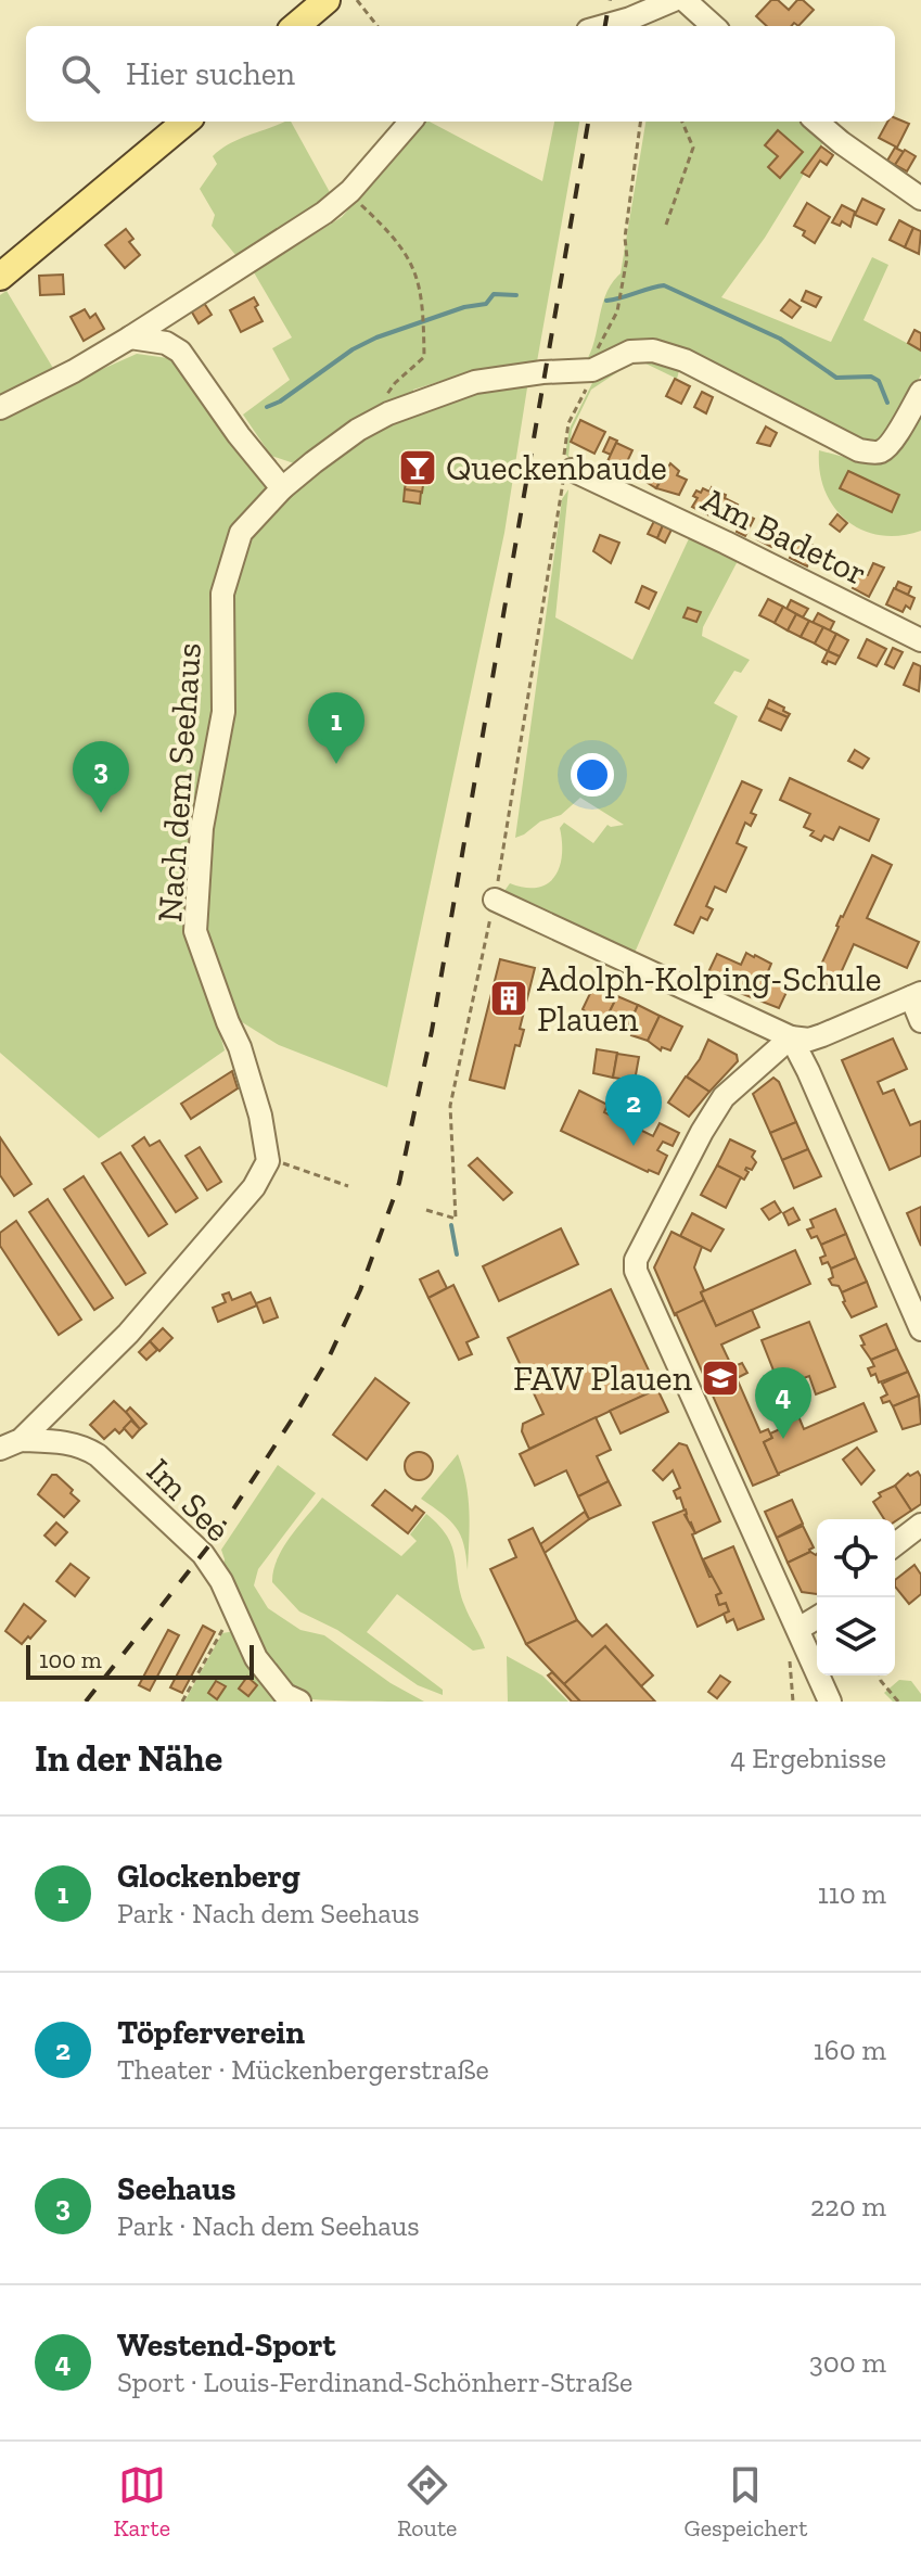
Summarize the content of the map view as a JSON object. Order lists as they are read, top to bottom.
{
  "streets": {
    "street": ["Am Badetor", "Nach dem Seehaus", "Im See"]
  },
  "places": {
    "bar": ["Queckenbaude"],
    "building": ["Adolph-Kolping-Schule Plauen"],
    "school or university": ["FAW Plauen"]
  },
  "scale_bar": "100 m",
  "page": {
    "search": "Hier suchen",
    "pins": [
      "1",
      "3",
      "2",
      "4"
    ],
    "scale": "100 m",
    "heading": ["In der Nähe", "4 Ergebnisse"],
    "list": [
      {
        "mark": "1",
        "name": "Glockenberg",
        "note": "Park · Nach dem Seehaus",
        "value": "110 m"
      },
      {
        "mark": "2",
        "name": "Töpferverein",
        "note": "Theater · Mückenbergerstraße",
        "value": "160 m"
      },
      {
        "mark": "3",
        "name": "Seehaus",
        "note": "Park · Nach dem Seehaus",
        "value": "220 m"
      },
      {
        "mark": "4",
        "name": "Westend-Sport",
        "note": "Sport · Louis-Ferdinand-Schönherr-Straße",
        "value": "300 m"
      }
    ],
    "nav": ["Karte", "Route", "Gespeichert"]
  }
}
